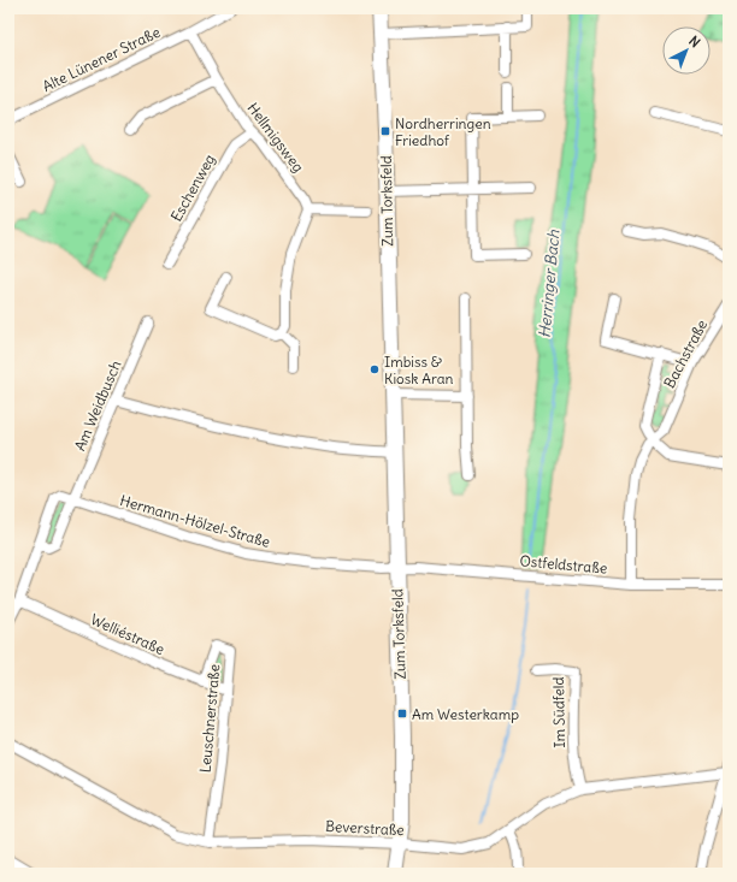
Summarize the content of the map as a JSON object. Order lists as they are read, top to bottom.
{
  "streets": {
    "main road": ["Zum Torksfeld"],
    "street": [
      "Alte Lünener Straße",
      "Hellmigsweg",
      "Eschenweg",
      "Bachstraße",
      "Am Weidbusch",
      "Hermann-Hölzel-Straße",
      "Ostfeldstraße",
      "Welliéstraße",
      "Im Südfeld",
      "Leuschnerstraße",
      "Beverstraße"
    ]
  },
  "crossings": [
    ["Alte Lünener Straße", "Hellmigsweg"],
    ["Hellmigsweg", "Eschenweg"],
    ["Zum Torksfeld", "Hermann-Hölzel-Straße"],
    ["Zum Torksfeld", "Ostfeldstraße"],
    ["Zum Torksfeld", "Beverstraße"],
    ["Bachstraße", "Ostfeldstraße"],
    ["Am Weidbusch", "Hermann-Hölzel-Straße"],
    ["Hermann-Hölzel-Straße", "Ostfeldstraße"],
    ["Welliéstraße", "Leuschnerstraße"],
    ["Im Südfeld", "Beverstraße"],
    ["Leuschnerstraße", "Beverstraße"]
  ],
  "water": ["Herringer Bach"],
  "places": {
    "transit": ["Nordherringen Friedhof", "Am Westerkamp"],
    "other": ["Imbiss & Kiosk Aran"]
  },
  "north": "top right"
}
